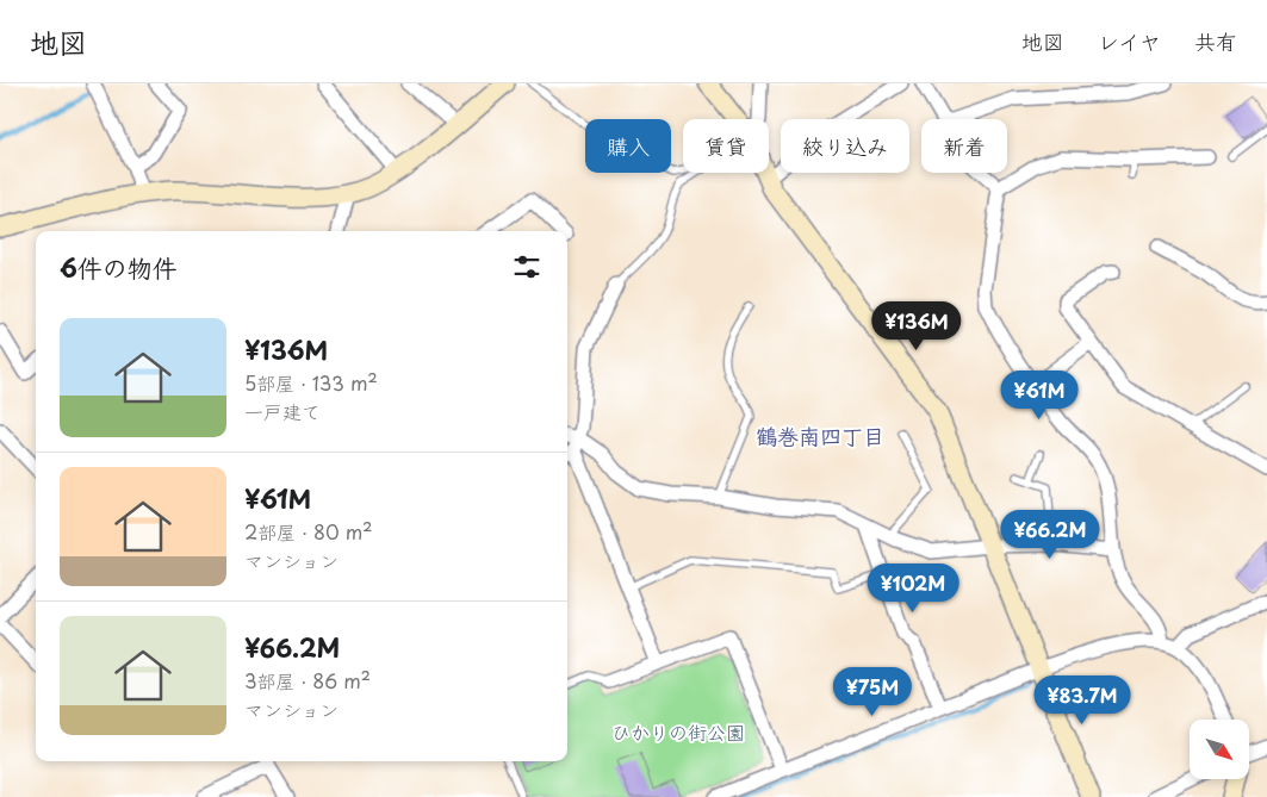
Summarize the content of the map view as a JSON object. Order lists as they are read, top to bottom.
{
  "districts": ["鶴巻南四丁目"],
  "parks": ["ひかりの街公園"],
  "north": "bottom right",
  "page": {
    "header": "地図",
    "nav": ["地図", "レイヤ", "共有"],
    "chip": [
      "購入",
      "賃貸",
      "絞り込み",
      "新着"
    ],
    "heading": "6件の物件",
    "price": [
      "¥136M",
      "¥61M",
      "¥66.2M",
      "¥102M",
      "¥75M",
      "¥83.7M"
    ],
    "list": [
      {
        "name": "¥136M",
        "note": "5部屋 · 133 m² · 一戸建て"
      },
      {
        "name": "¥61M",
        "note": "2部屋 · 80 m² · マンション"
      },
      {
        "name": "¥66.2M",
        "note": "3部屋 · 86 m² · マンション"
      }
    ]
  }
}
